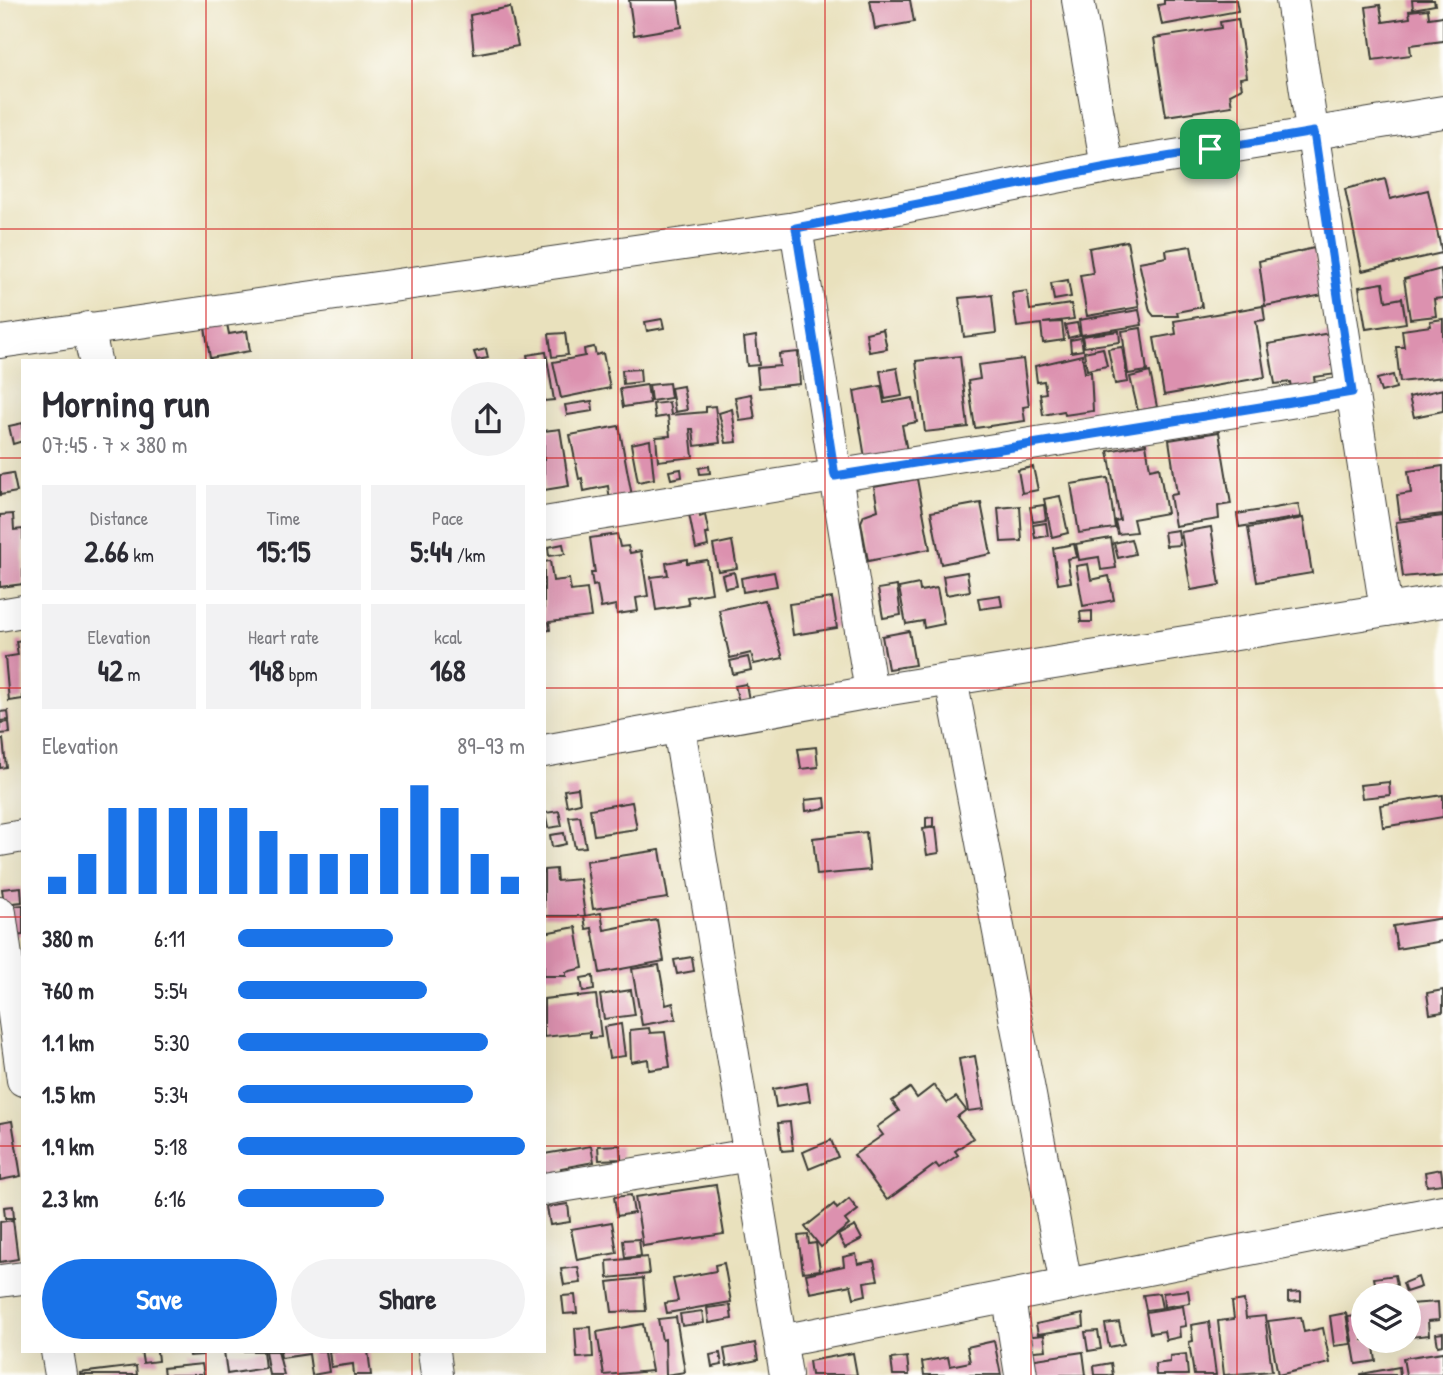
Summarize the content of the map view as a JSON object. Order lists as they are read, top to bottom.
{
  "page": {
    "heading": ["Morning run", "07:45 · 7 × 380 m"],
    "stats": [
      ["Distance", "2.66 km"],
      ["Time", "15:15"],
      ["Pace", "5:44 /km"],
      ["Elevation", "42 m"],
      ["Heart rate", "148 bpm"],
      ["kcal", "168"]
    ],
    "chart": ["Elevation", "89–93 m"],
    "list": [
      {
        "name": "380 m",
        "note": "6:11"
      },
      {
        "name": "760 m",
        "note": "5:54"
      },
      {
        "name": "1.1 km",
        "note": "5:30"
      },
      {
        "name": "1.5 km",
        "note": "5:34"
      },
      {
        "name": "1.9 km",
        "note": "5:18"
      },
      {
        "name": "2.3 km",
        "note": "6:16"
      }
    ],
    "buttons": ["Save", "Share"]
  }
}
